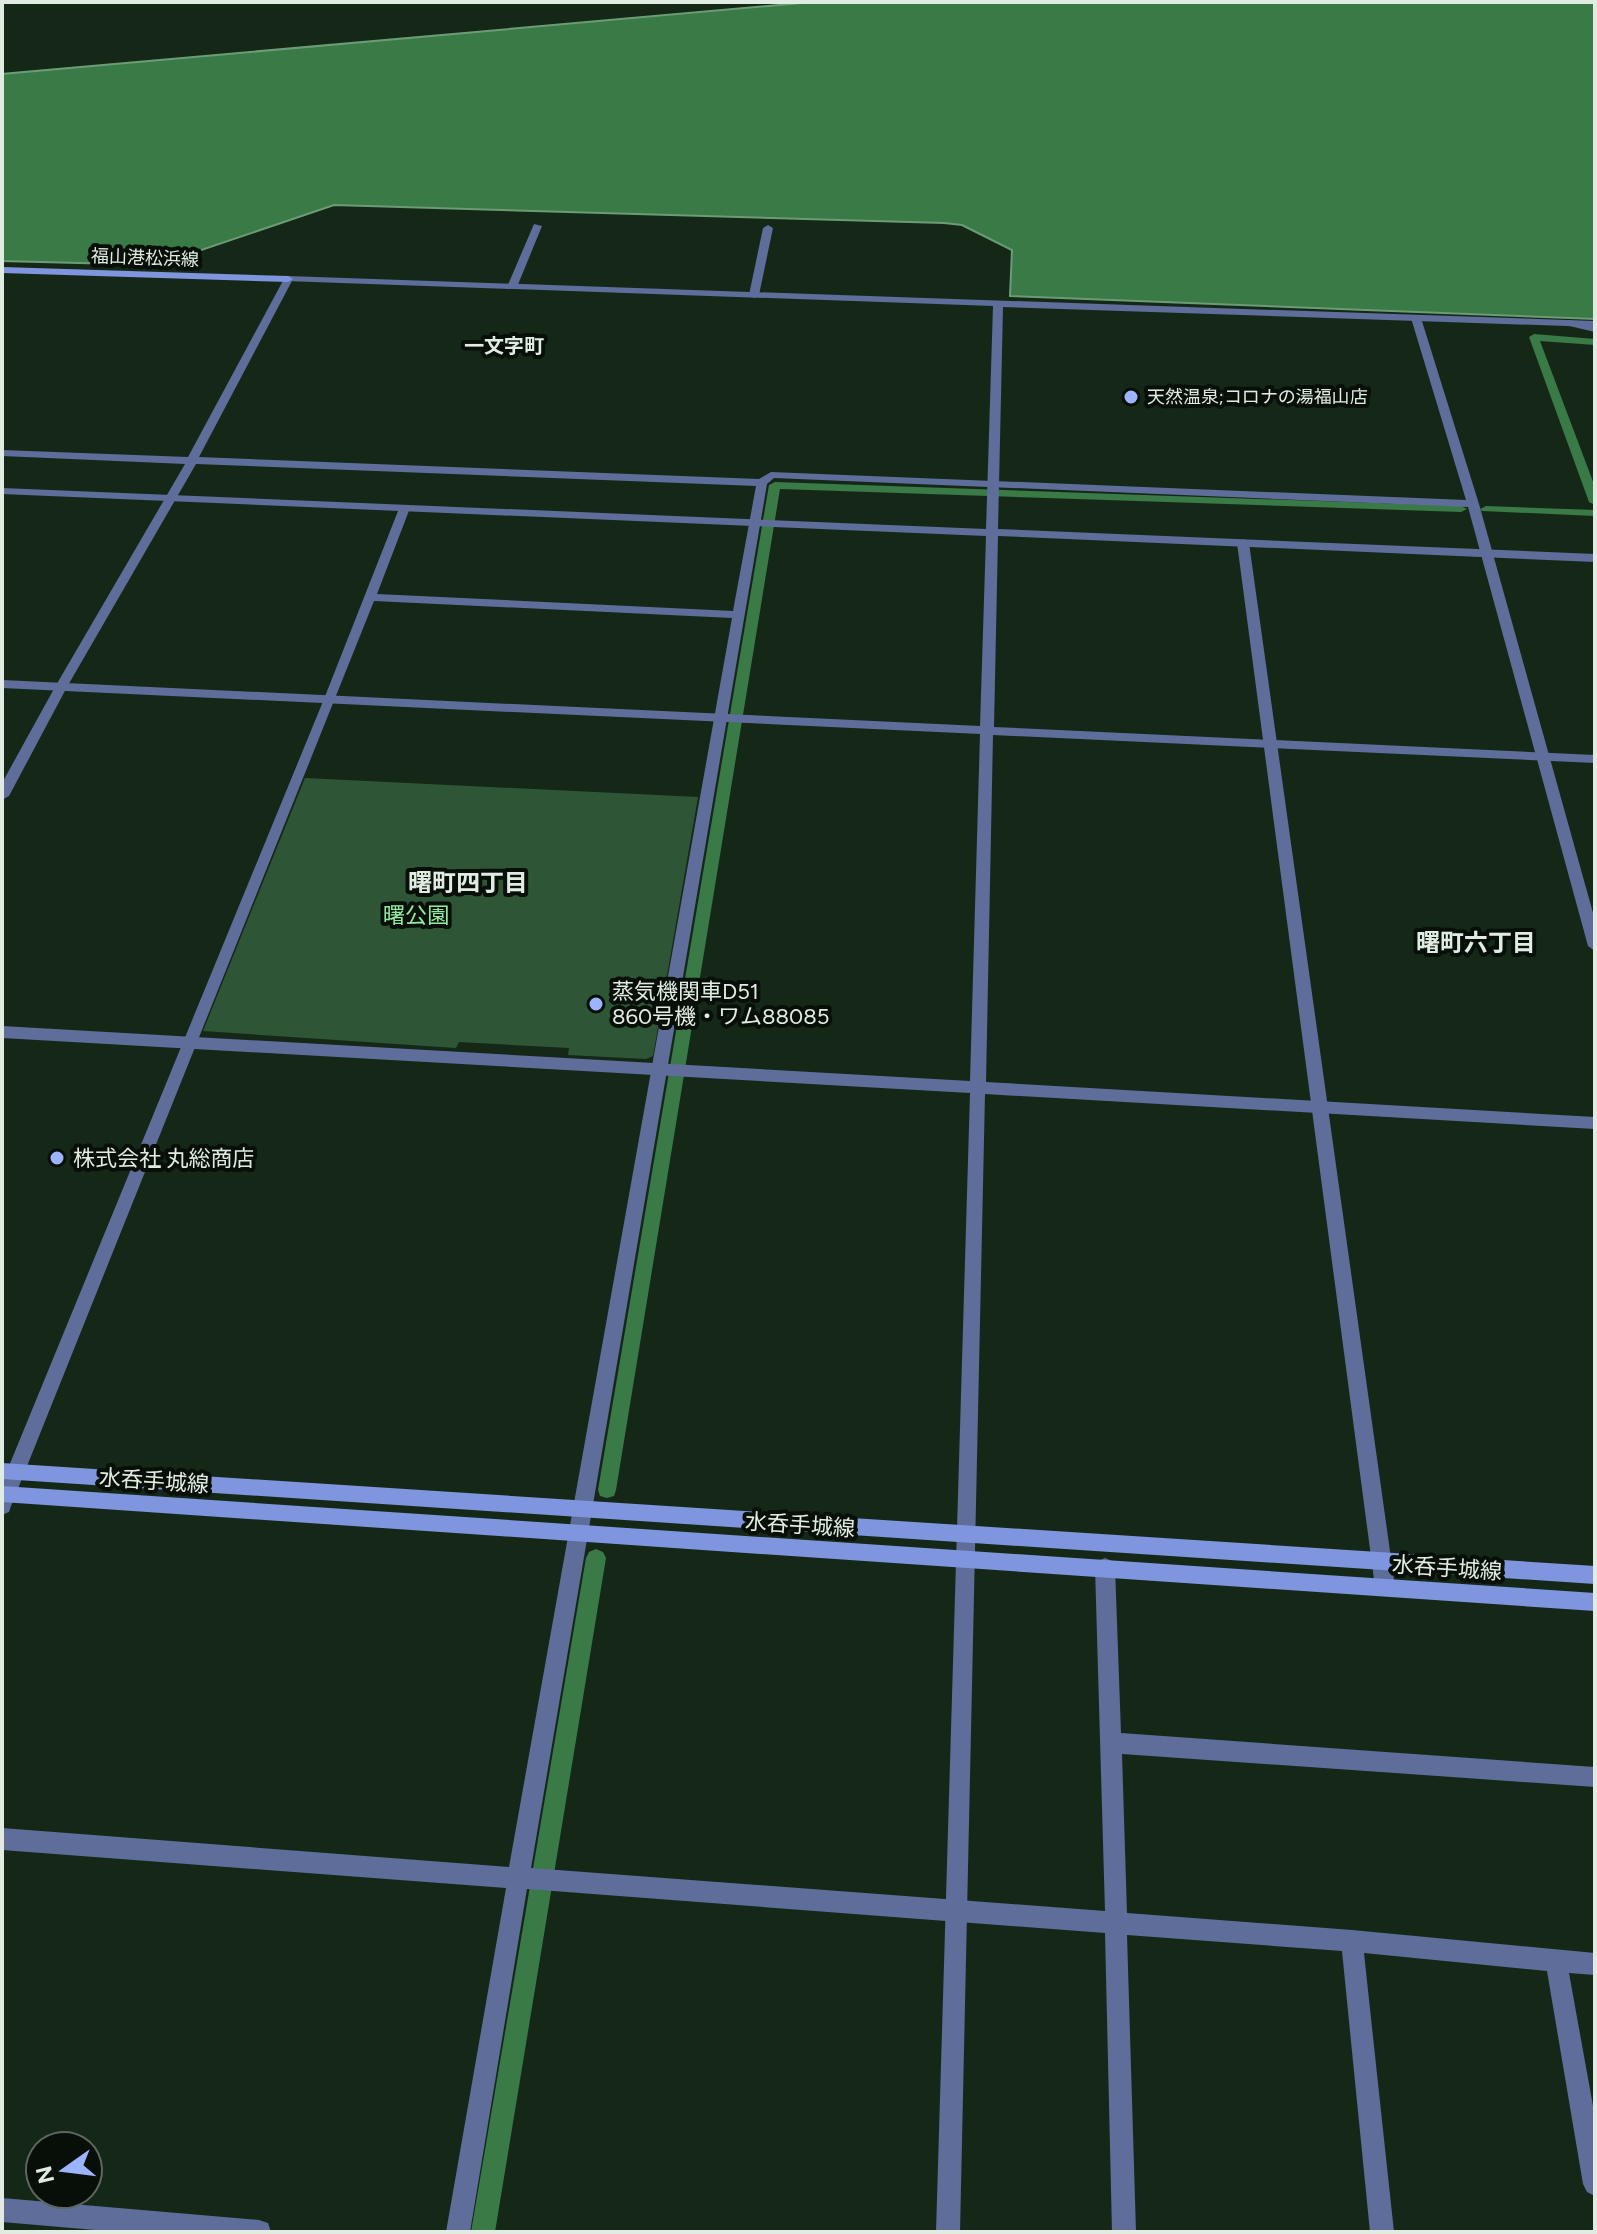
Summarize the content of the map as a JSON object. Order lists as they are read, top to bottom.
{
  "streets": {
    "main road": ["福山港松浜線", "水呑手城線"]
  },
  "districts": ["一文字町", "曙町四丁目", "曙町六丁目"],
  "parks": ["曙公園"],
  "places": ["天然温泉;コロナの湯福山店", "蒸気機関車D51 860号機・ワム88085", "株式会社 丸総商店"],
  "north": "left"
}
